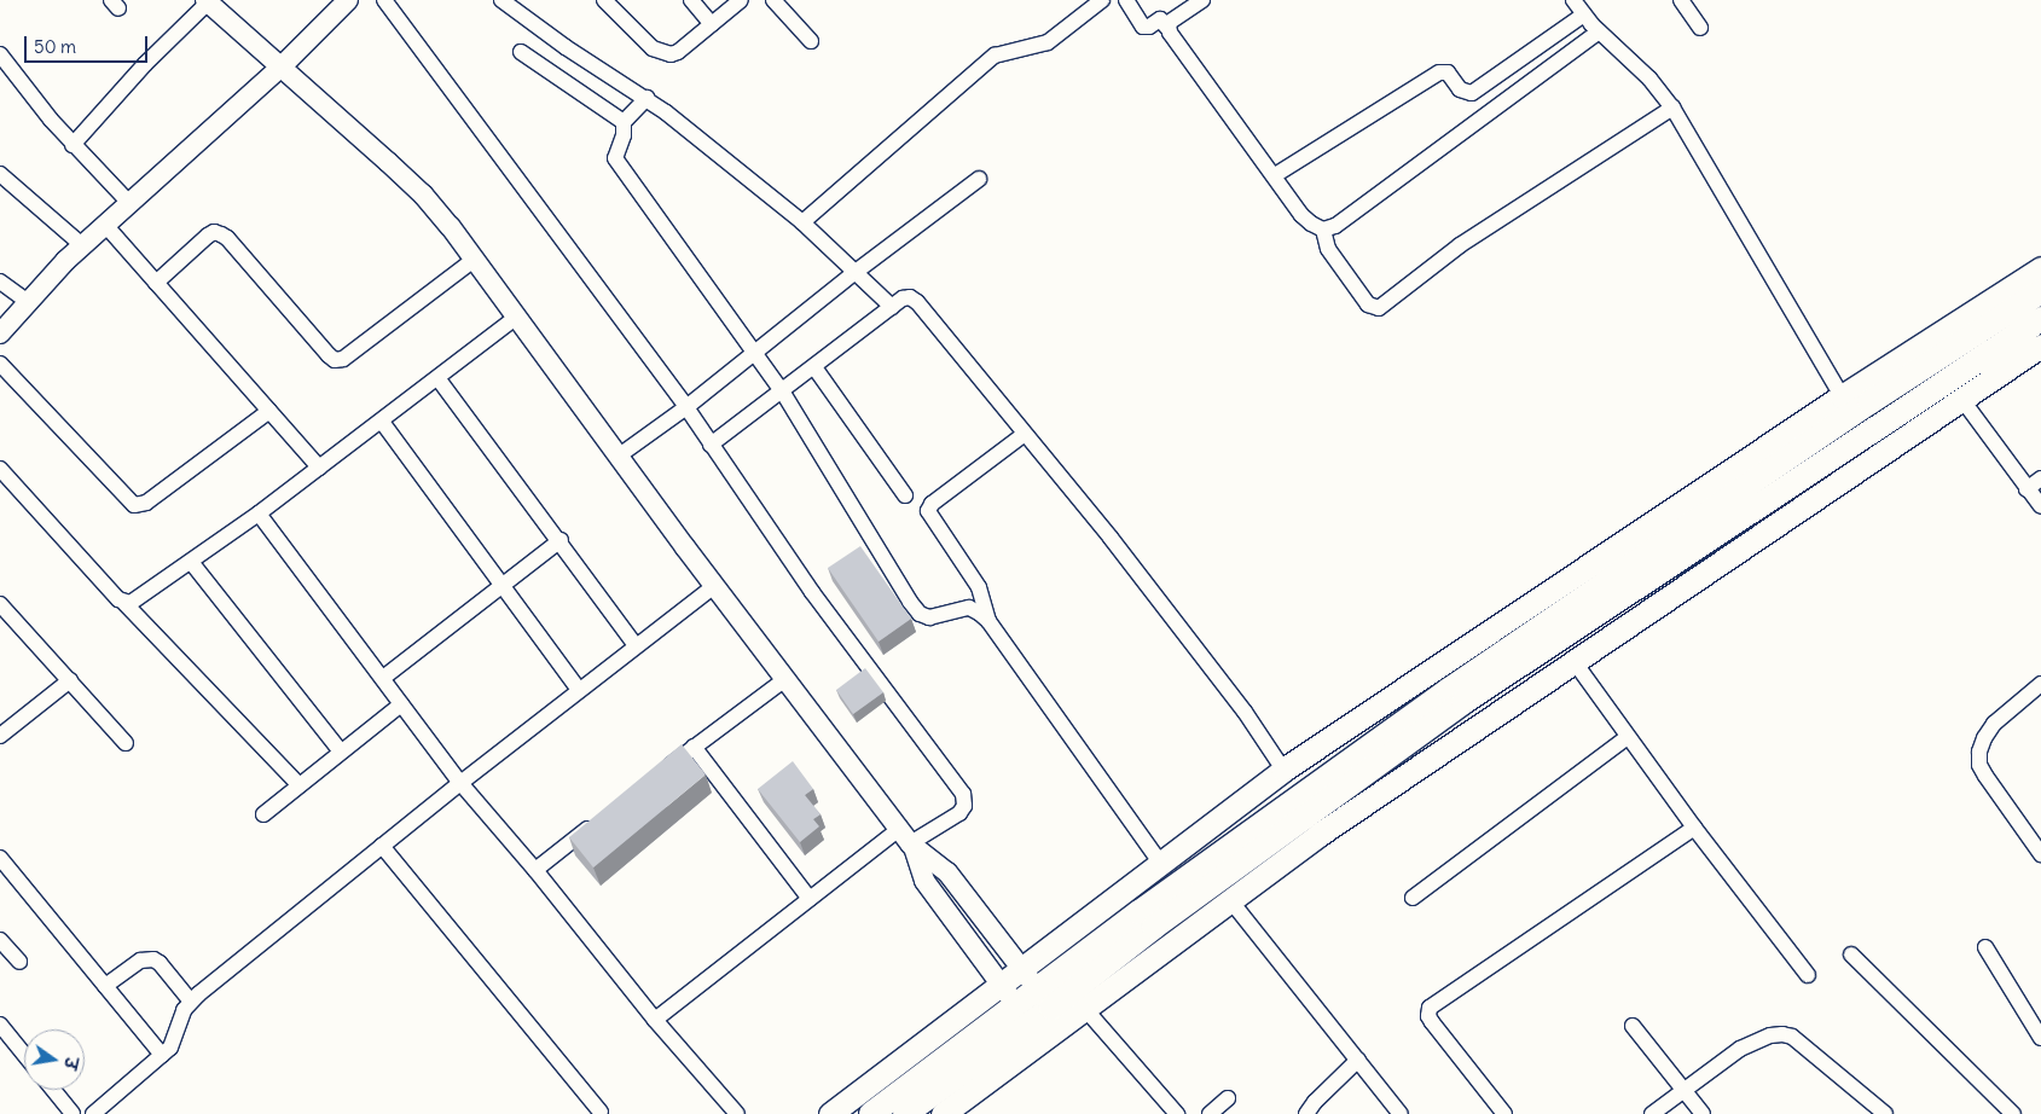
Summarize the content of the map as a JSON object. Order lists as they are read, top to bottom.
{
  "scale_bar": "50 m",
  "north": "right"
}
